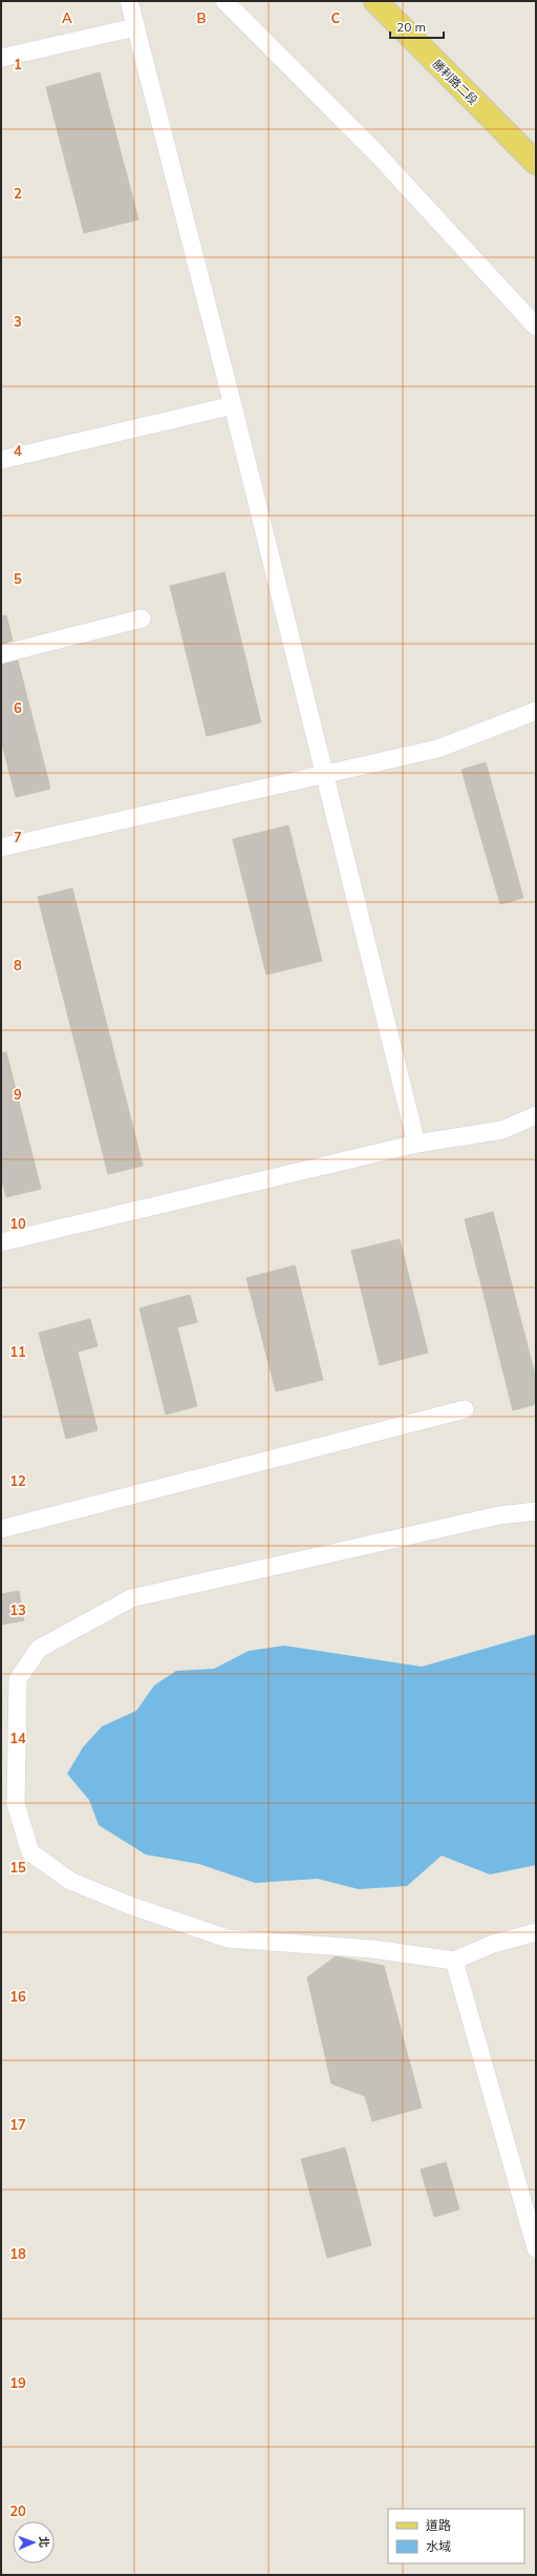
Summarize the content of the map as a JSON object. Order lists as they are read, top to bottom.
{
  "streets": {
    "main road": ["勝利路二段"]
  },
  "legend": ["道路", "水域"],
  "scale_bar": "20 m",
  "north": "right",
  "grid": {
    "columns": ["A", "B", "C"],
    "rows": [
      "1",
      "2",
      "3",
      "4",
      "5",
      "6",
      "7",
      "8",
      "9",
      "10",
      "11",
      "12",
      "13",
      "14",
      "15",
      "16",
      "17",
      "18",
      "19",
      "20"
    ]
  }
}
